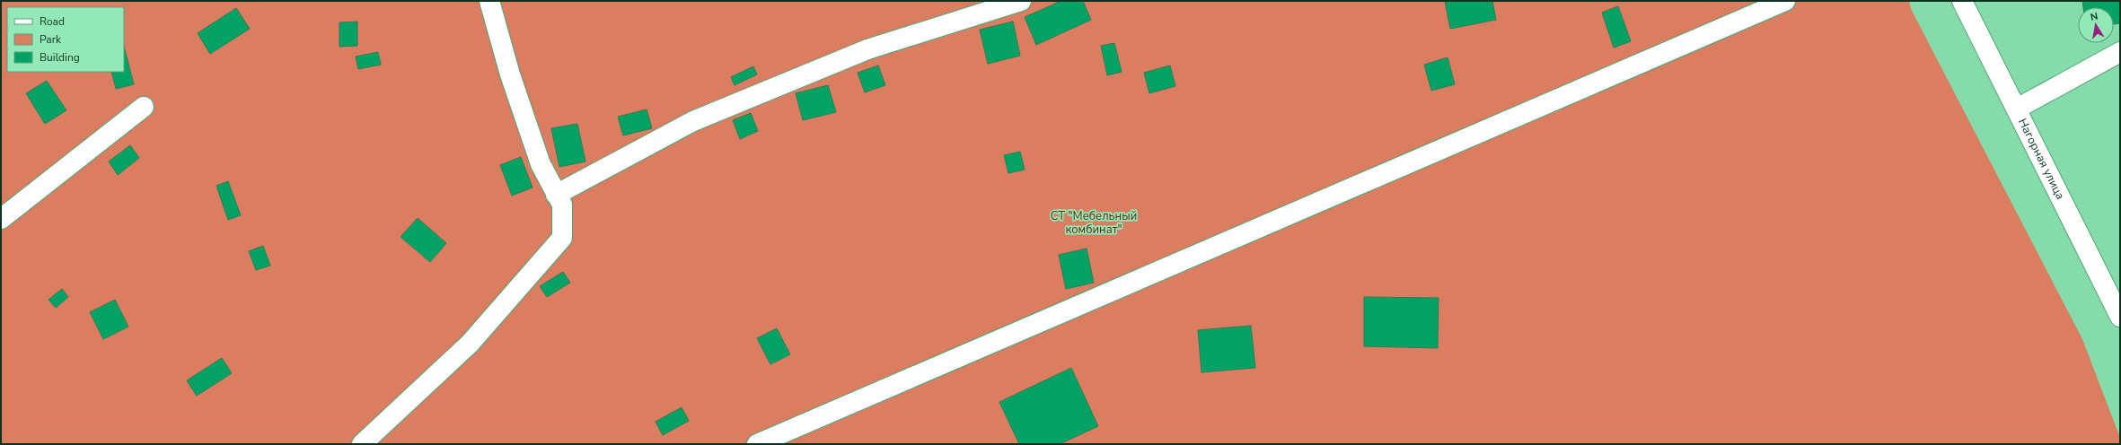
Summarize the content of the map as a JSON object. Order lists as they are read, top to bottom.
{
  "streets": {
    "street": ["Нагорная улица"]
  },
  "parks": ["СТ \"Мебельный комбинат\""],
  "legend": ["Road", "Park", "Building"],
  "north": "top"
}
